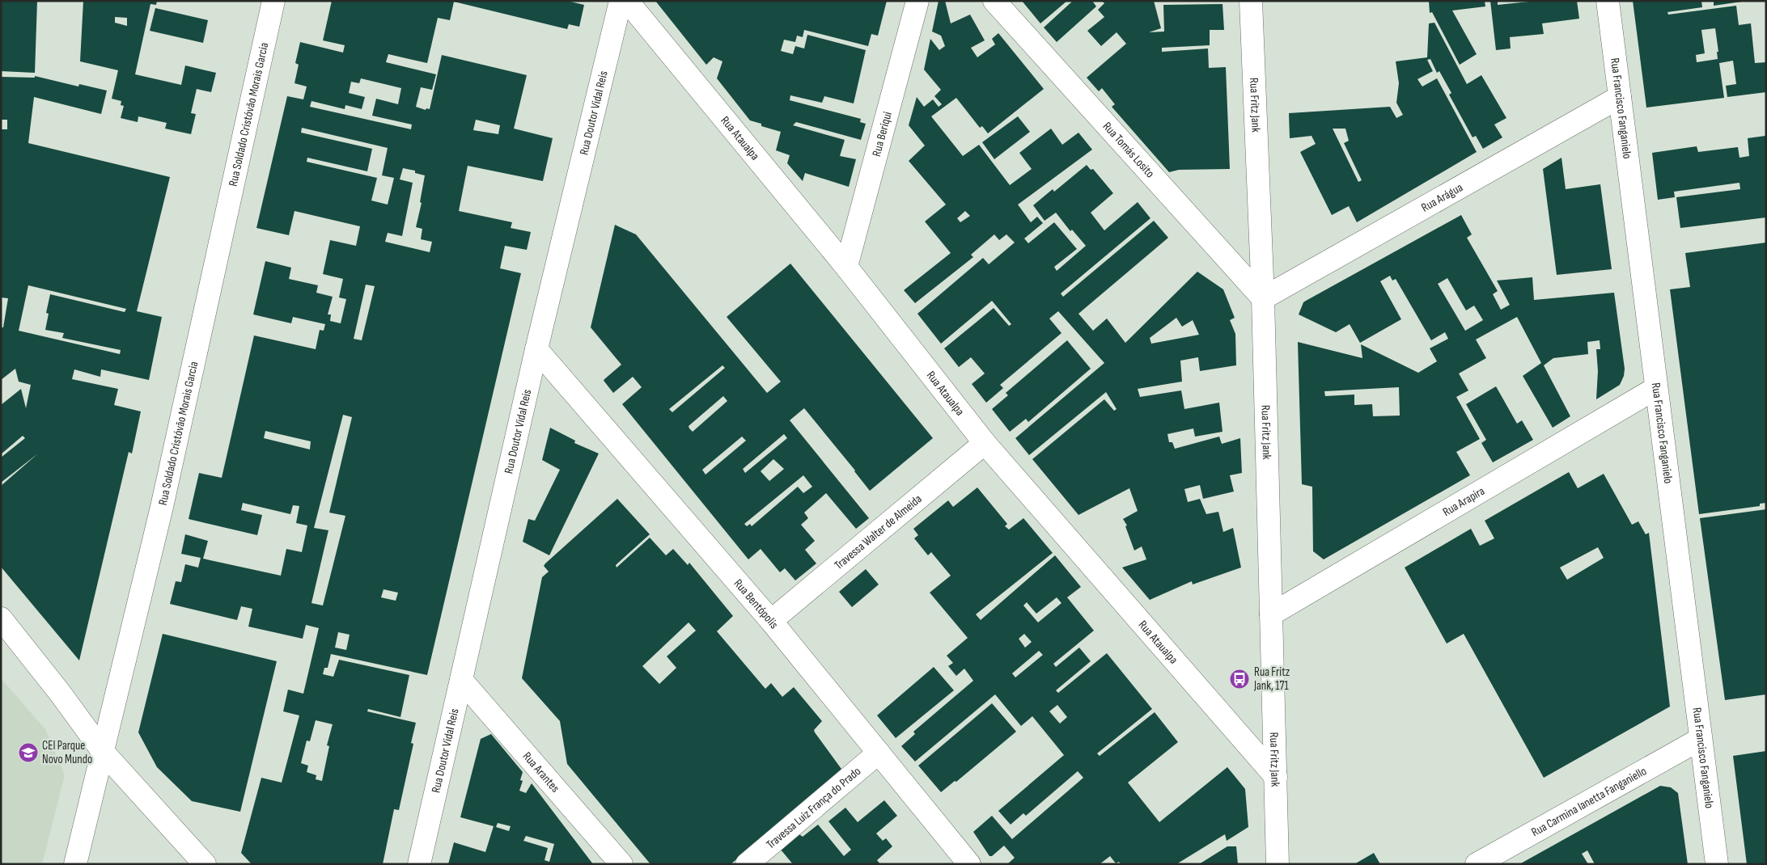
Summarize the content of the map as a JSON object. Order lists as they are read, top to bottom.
{
  "streets": {
    "street": [
      "Rua Fritz Jank",
      "Rua Francisco Fanganielo",
      "Rua Doutor Vidal Reis",
      "Rua Soldado Cristóvão Morais Garcia",
      "Rua Beriqui",
      "Rua Ataualpa",
      "Rua Tomás Losito",
      "Rua Arágua",
      "Rua Arapira",
      "Travessa Walter de Almeida",
      "Rua Bentópolis",
      "Rua Arantes",
      "Rua Carmina Ianetta Fanganiello",
      "Travessa Luiz França do Prado"
    ]
  },
  "crossings": [
    ["Rua Fritz Jank", "Rua Ataualpa"],
    ["Rua Fritz Jank", "Rua Tomás Losito"],
    ["Rua Fritz Jank", "Rua Arágua"],
    ["Rua Fritz Jank", "Rua Arapira"],
    ["Rua Francisco Fanganielo", "Rua Arágua"],
    ["Rua Francisco Fanganielo", "Rua Arapira"],
    ["Rua Francisco Fanganielo", "Rua Carmina Ianetta Fanganiello"],
    ["Rua Doutor Vidal Reis", "Rua Bentópolis"],
    ["Rua Doutor Vidal Reis", "Rua Arantes"],
    ["Rua Beriqui", "Rua Ataualpa"],
    ["Rua Ataualpa", "Travessa Walter de Almeida"],
    ["Rua Tomás Losito", "Rua Arágua"],
    ["Travessa Walter de Almeida", "Rua Bentópolis"],
    ["Rua Bentópolis", "Travessa Luiz França do Prado"]
  ],
  "places": {
    "bus stop": ["Rua Fritz Jank, 171"],
    "school or university": ["CEI Parque Novo Mundo"]
  }
}
